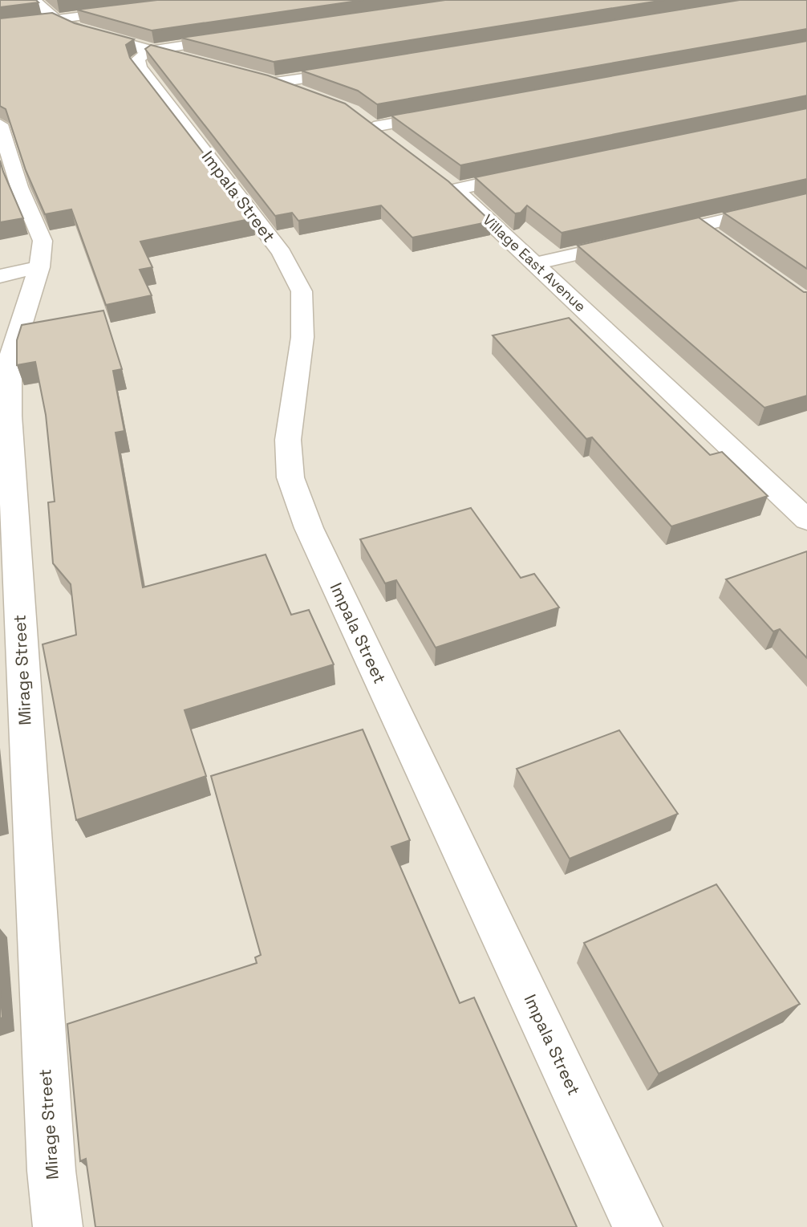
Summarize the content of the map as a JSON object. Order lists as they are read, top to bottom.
{
  "streets": {
    "street": ["Impala Street", "Village East Avenue", "Mirage Street"]
  }
}
